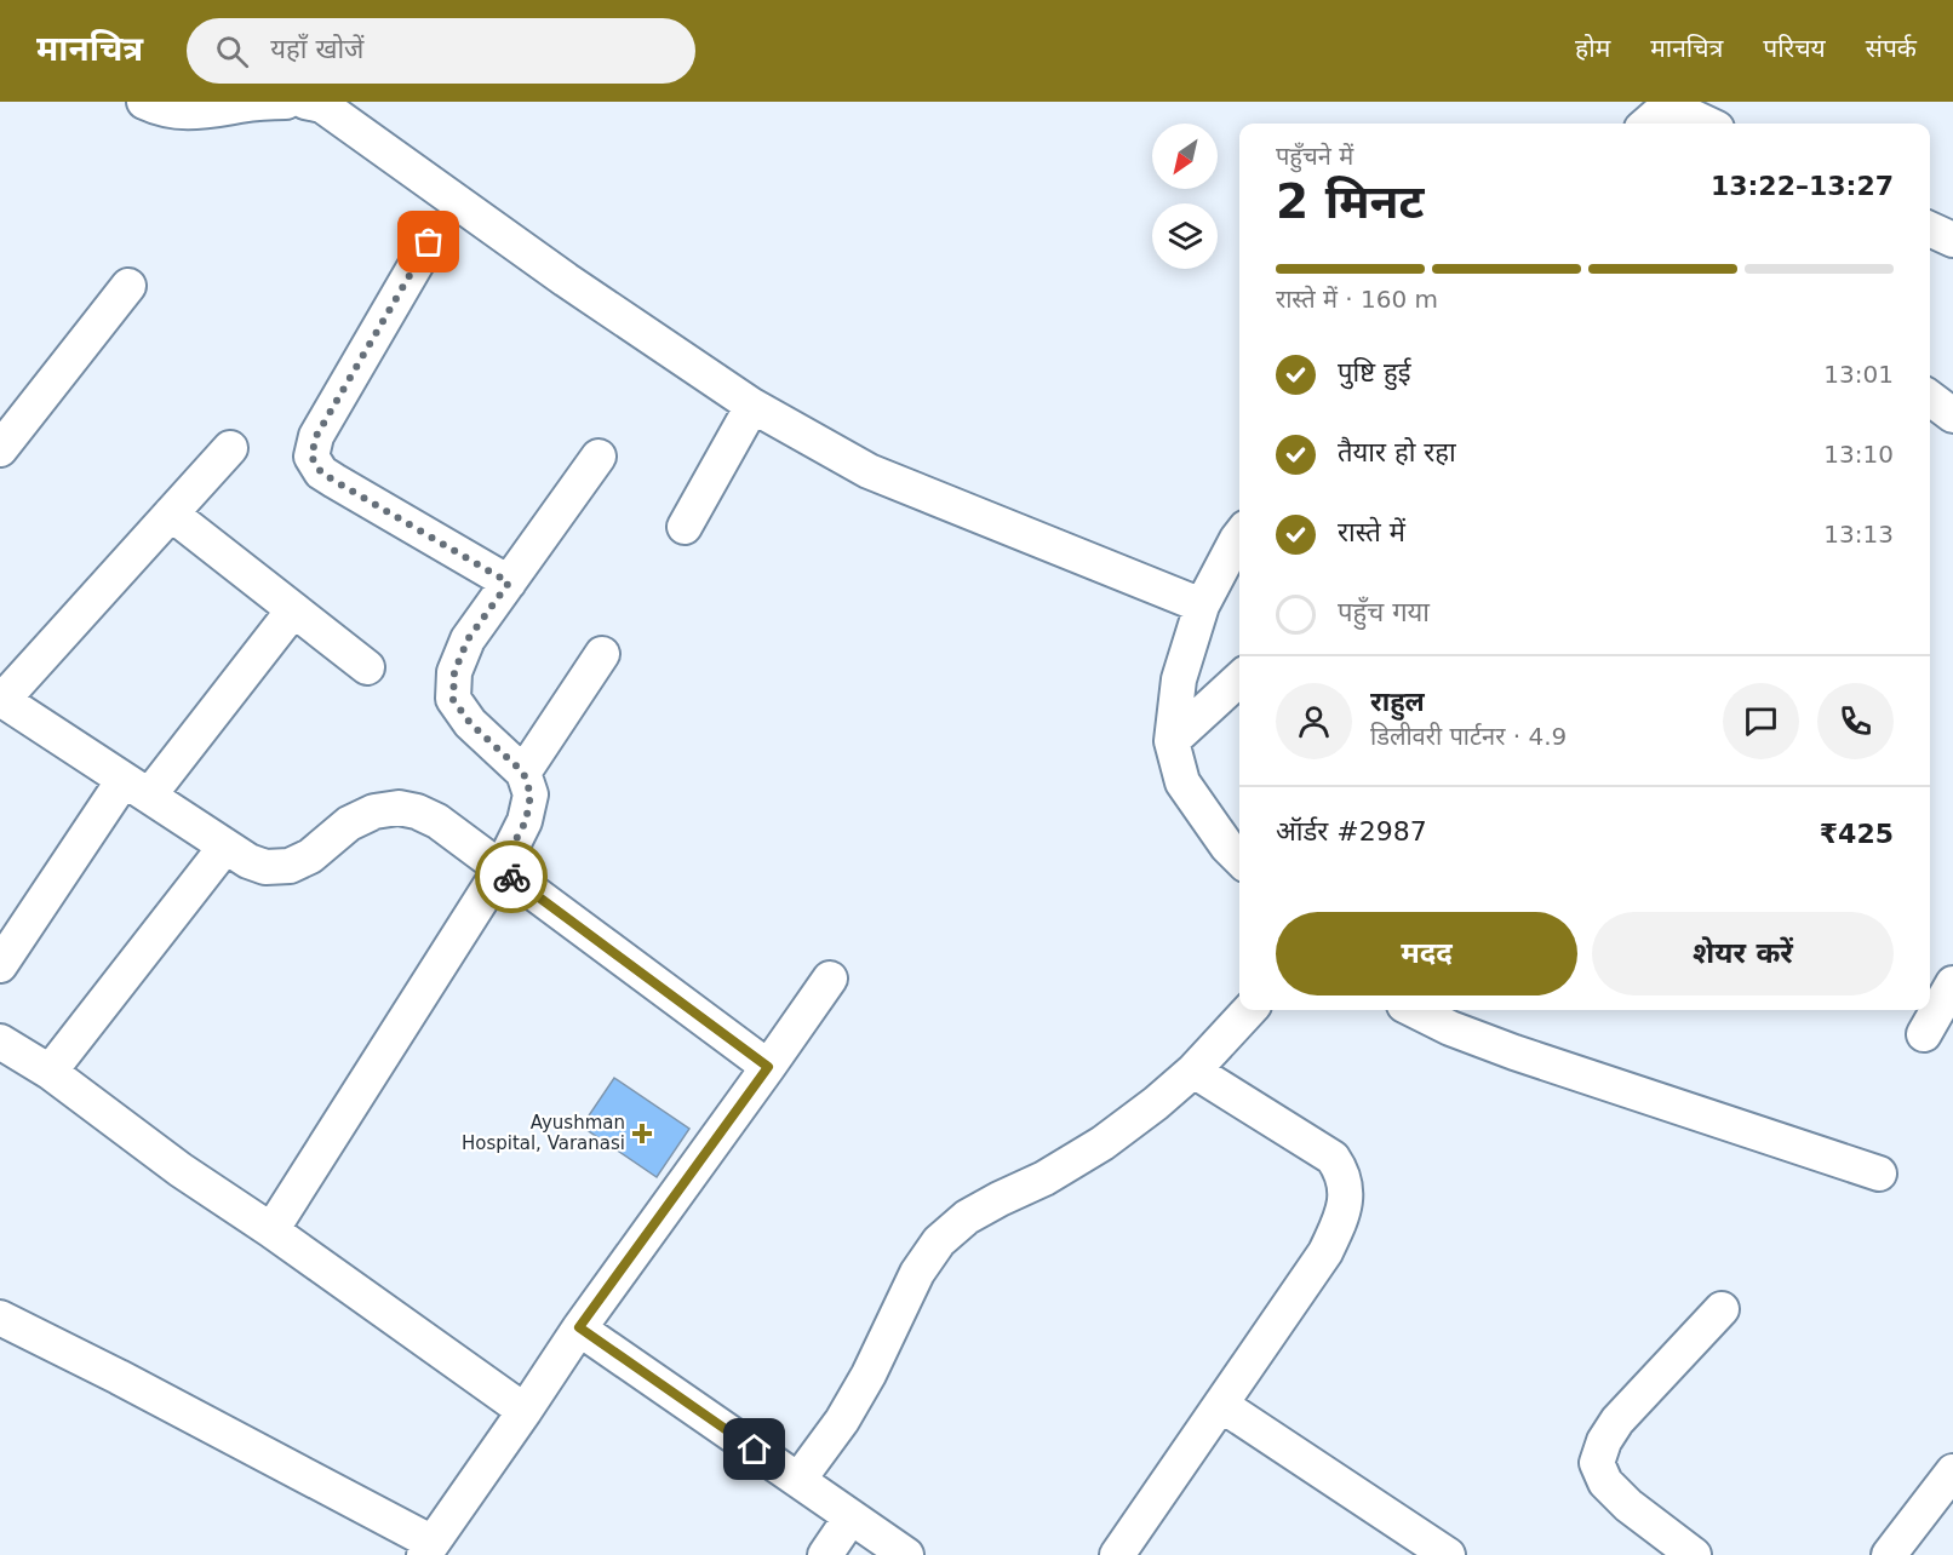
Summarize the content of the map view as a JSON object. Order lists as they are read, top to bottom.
{
  "places": {
    "health": ["Ayushman Hospital, Varanasi"]
  },
  "north": "bottom left",
  "page": {
    "header": "मानचित्र",
    "search": "यहाँ खोजें",
    "nav": [
      "होम",
      "मानचित्र",
      "परिचय",
      "संपर्क"
    ],
    "heading": ["2 मिनट", "पहुँचने में", "13:22–13:27"],
    "panel": [
      "राहुल",
      "डिलीवरी पार्टनर · 4.9",
      "ऑर्डर #2987",
      "₹425"
    ],
    "bar": "रास्ते में · 160 m",
    "list": [
      ["पुष्टि हुई", "13:01"],
      ["तैयार हो रहा", "13:10"],
      ["रास्ते में", "13:13"],
      "पहुँच गया"
    ],
    "buttons": ["मदद", "शेयर करें"]
  }
}
